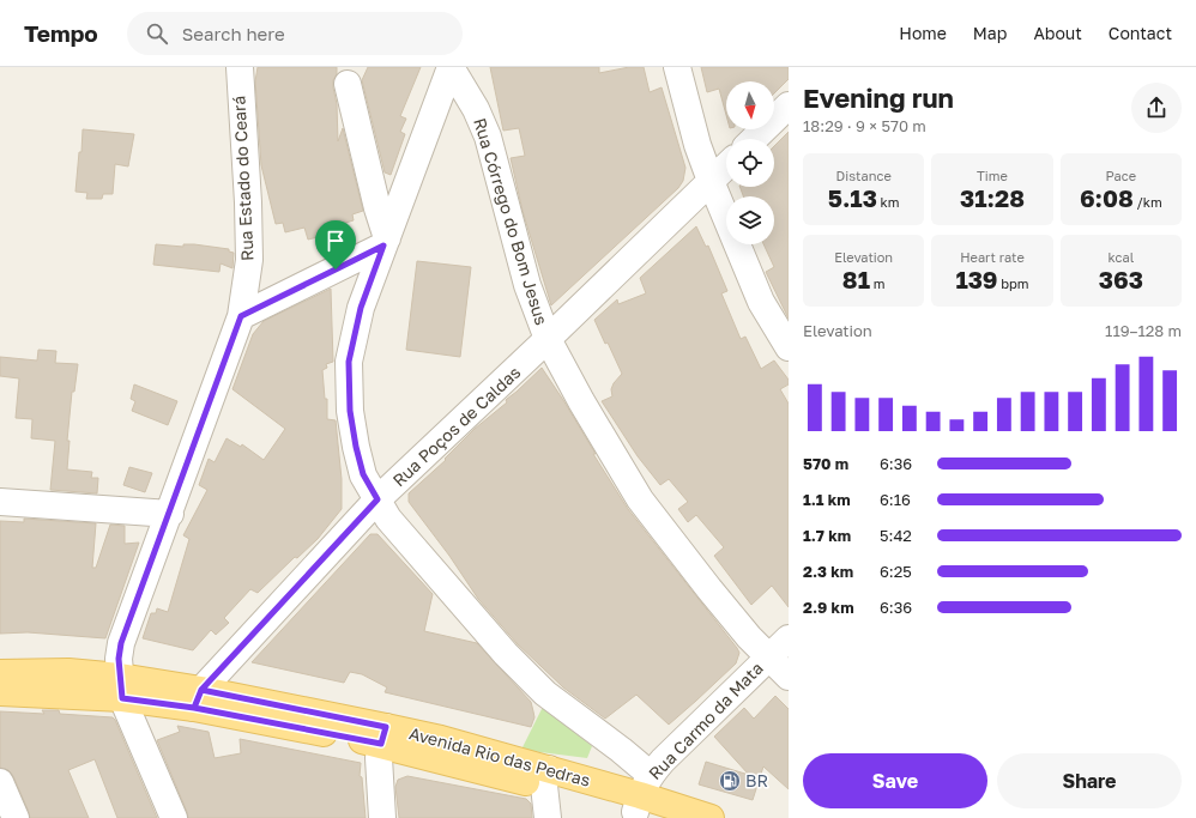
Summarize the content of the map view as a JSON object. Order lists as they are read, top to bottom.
{
  "streets": {
    "main road": ["Avenida Rio das Pedras"],
    "street": [
      "Rua Estado do Ceará",
      "Rua Córrego do Bom Jesus",
      "Rua Poços de Caldas",
      "Rua Carmo da Mata"
    ]
  },
  "crossings": [
    ["Rua Estado do Ceará", "Avenida Rio das Pedras"],
    ["Rua Córrego do Bom Jesus", "Rua Poços de Caldas"],
    ["Rua Córrego do Bom Jesus", "Rua Carmo da Mata"],
    ["Rua Poços de Caldas", "Avenida Rio das Pedras"],
    ["Rua Carmo da Mata", "Avenida Rio das Pedras"]
  ],
  "places": {
    "fuel station": ["BR"]
  },
  "north": "bottom",
  "page": {
    "header": "Tempo",
    "search": "Search here",
    "nav": [
      "Home",
      "Map",
      "About",
      "Contact"
    ],
    "heading": ["Evening run", "18:29 · 9 × 570 m"],
    "stats": [
      ["Distance", "5.13 km"],
      ["Time", "31:28"],
      ["Pace", "6:08 /km"],
      ["Elevation", "81 m"],
      ["Heart rate", "139 bpm"],
      ["kcal", "363"]
    ],
    "chart": ["Elevation", "119–128 m"],
    "list": [
      {
        "name": "570 m",
        "note": "6:36"
      },
      {
        "name": "1.1 km",
        "note": "6:16"
      },
      {
        "name": "1.7 km",
        "note": "5:42"
      },
      {
        "name": "2.3 km",
        "note": "6:25"
      },
      {
        "name": "2.9 km",
        "note": "6:36"
      }
    ],
    "buttons": ["Save", "Share"]
  }
}
